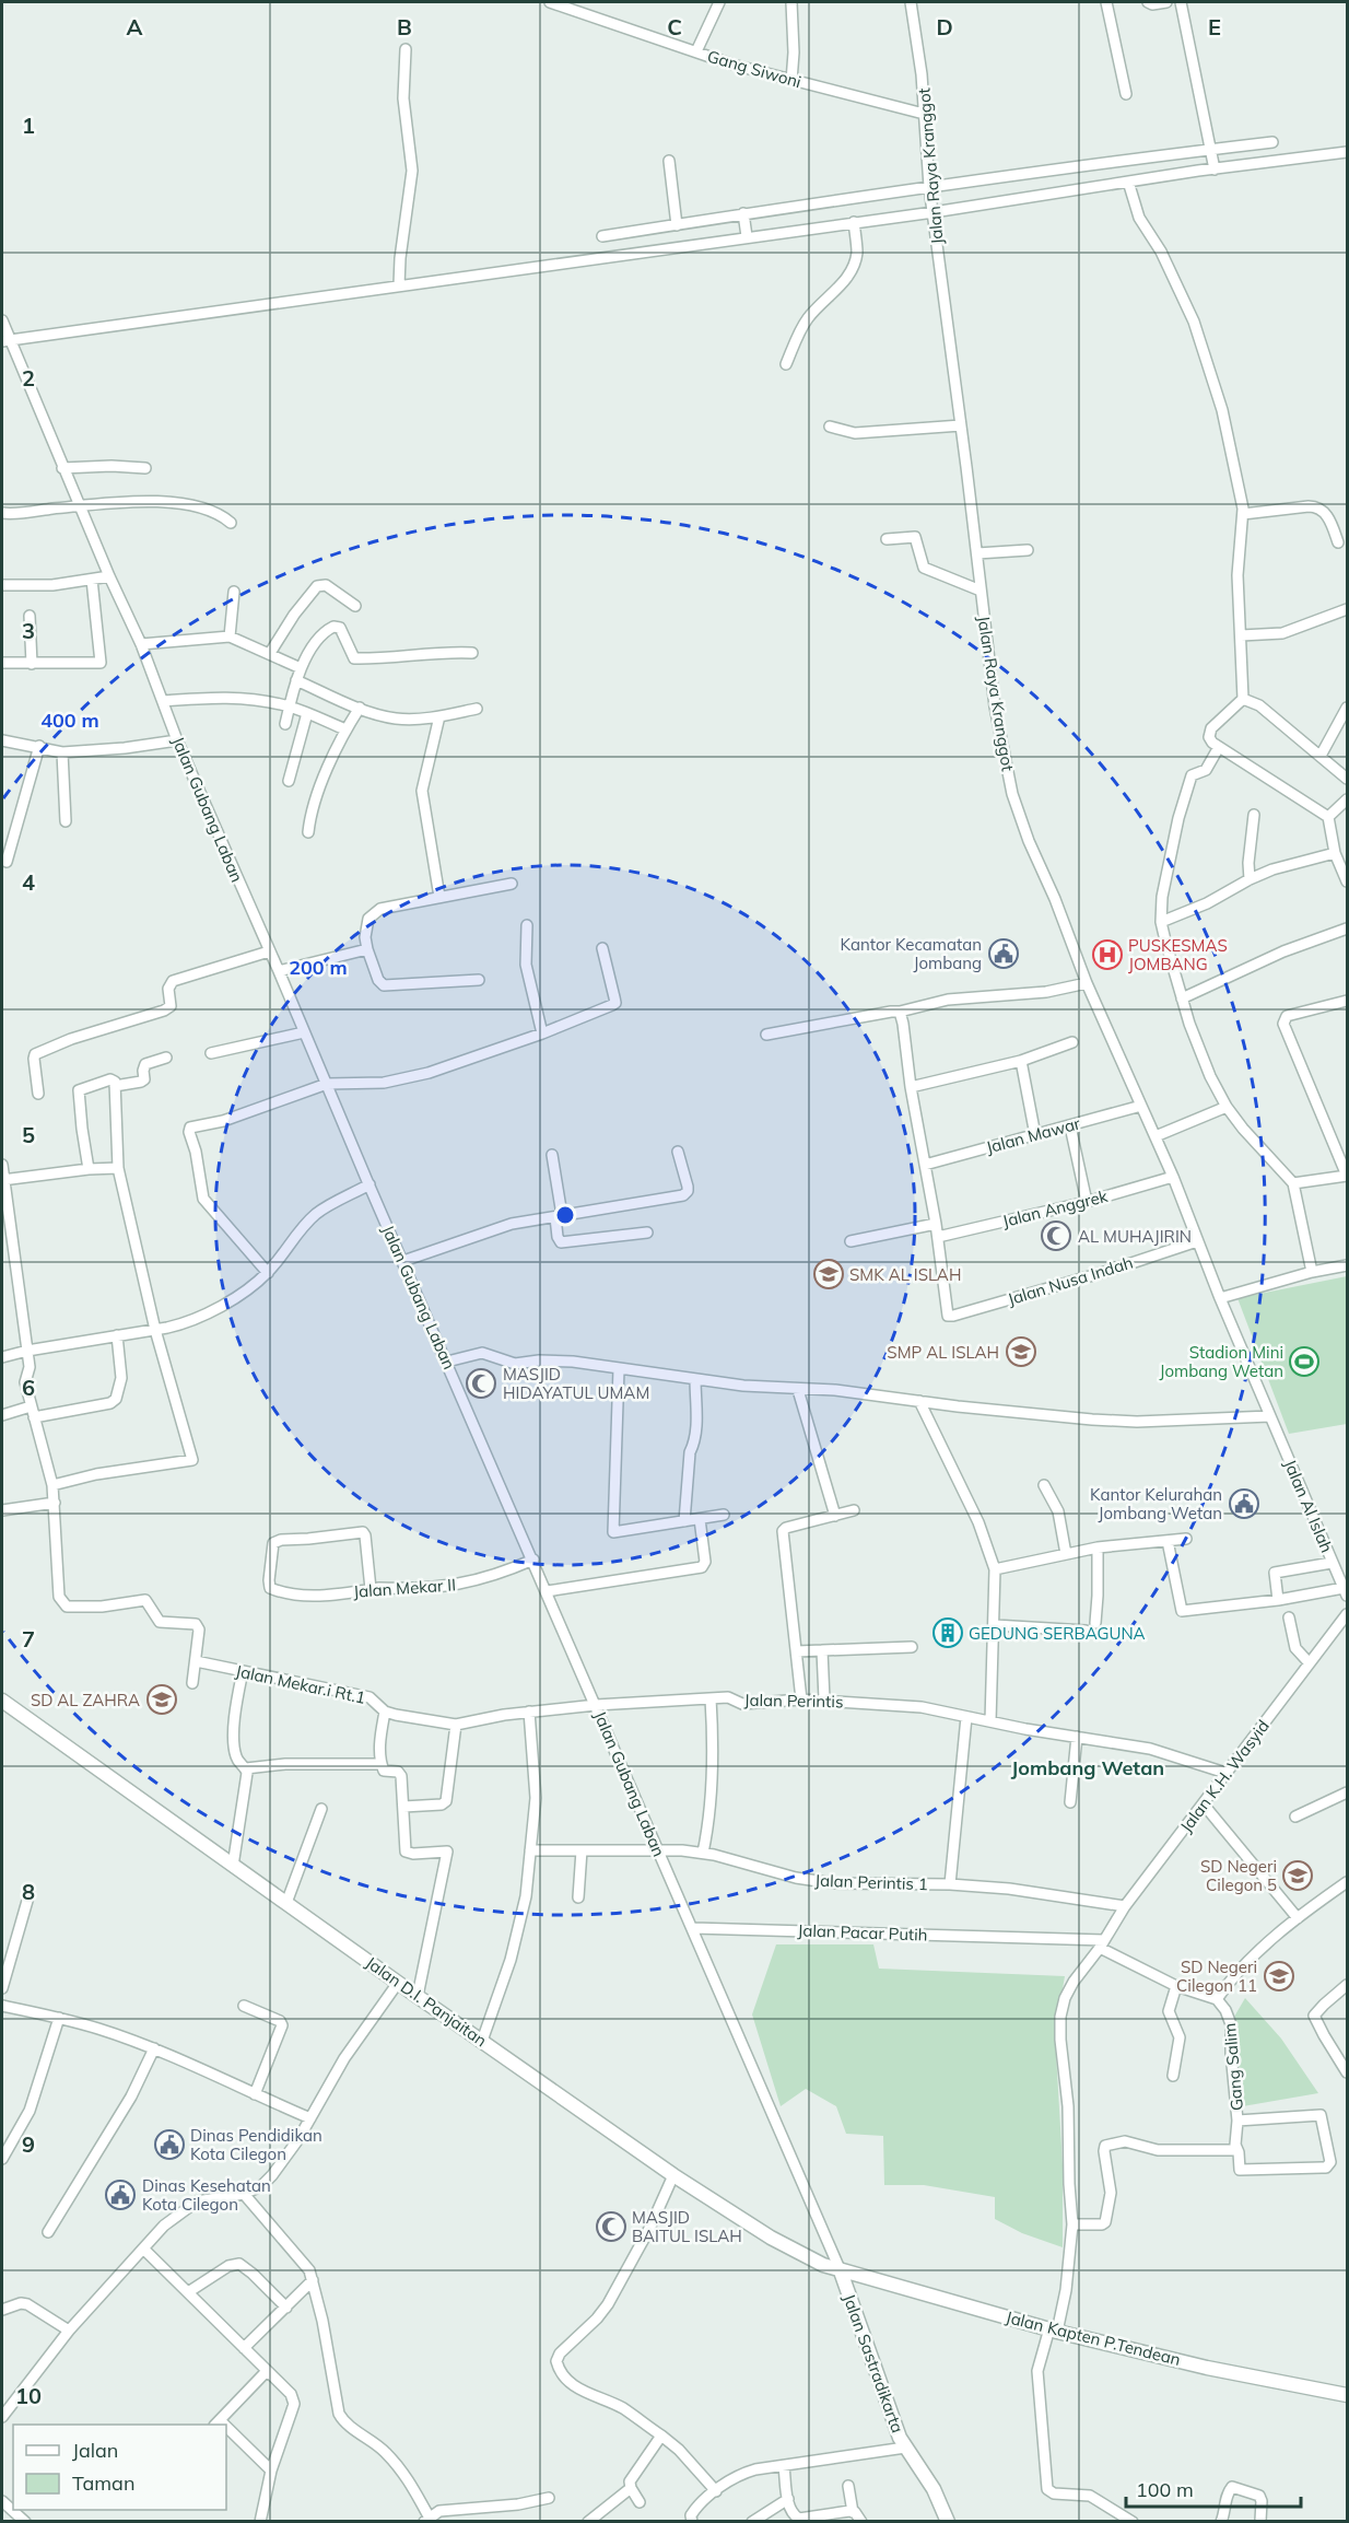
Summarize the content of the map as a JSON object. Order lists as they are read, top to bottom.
{
  "streets": {
    "street": [
      "Gang Siwoni",
      "Jalan Raya Kranggot",
      "Jalan Gubang Laban",
      "Jalan Mawar",
      "Jalan Anggrek",
      "Jalan Nusa Indah",
      "Jalan Al Islah",
      "Jalan Mekar II",
      "Jalan Mekar.i Rt.1",
      "Jalan Perintis",
      "Jalan K.H. Wasyid",
      "Jalan Perintis 1",
      "Jalan Pacar Putih",
      "Jalan D.I. Panjaitan",
      "Gang Salim",
      "Jalan Kapten P.Tendean",
      "Jalan Sastradikarta"
    ]
  },
  "crossings": [
    ["Gang Siwoni", "Jalan Raya Kranggot"],
    ["Jalan Raya Kranggot", "Jalan Mawar"],
    ["Jalan Raya Kranggot", "Jalan Anggrek"],
    ["Jalan Raya Kranggot", "Jalan Nusa Indah"],
    ["Jalan Raya Kranggot", "Jalan Al Islah"],
    ["Jalan Gubang Laban", "Jalan Mekar II"],
    ["Jalan Gubang Laban", "Jalan Mekar.i Rt.1"],
    ["Jalan Gubang Laban", "Jalan Perintis"],
    ["Jalan Gubang Laban", "Jalan Perintis 1"],
    ["Jalan Gubang Laban", "Jalan Pacar Putih"],
    ["Jalan Gubang Laban", "Jalan D.I. Panjaitan"],
    ["Jalan Gubang Laban", "Jalan Kapten P.Tendean"],
    ["Jalan Gubang Laban", "Jalan Sastradikarta"],
    ["Jalan Anggrek", "Jalan Nusa Indah"],
    ["Jalan Mekar.i Rt.1", "Jalan Perintis"],
    ["Jalan Perintis", "Jalan K.H. Wasyid"],
    ["Jalan K.H. Wasyid", "Jalan Perintis 1"],
    ["Jalan K.H. Wasyid", "Jalan Pacar Putih"],
    ["Jalan K.H. Wasyid", "Jalan Kapten P.Tendean"],
    ["Jalan D.I. Panjaitan", "Jalan Kapten P.Tendean"],
    ["Jalan D.I. Panjaitan", "Jalan Sastradikarta"],
    ["Jalan Kapten P.Tendean", "Jalan Sastradikarta"]
  ],
  "districts": ["Jombang Wetan"],
  "places": {
    "public building": [
      "Kantor Kecamatan Jombang",
      "Kantor Kelurahan Jombang Wetan",
      "Dinas Pendidikan Kota Cilegon",
      "Dinas Kesehatan Kota Cilegon"
    ],
    "hospital": ["PUSKESMAS JOMBANG"],
    "mosque": ["AL MUHAJIRIN", "MASJID HIDAYATUL UMAM", "MASJID BAITUL ISLAH"],
    "school or university": [
      "SMK AL ISLAH",
      "SMP AL ISLAH",
      "SD AL ZAHRA",
      "SD Negeri Cilegon 5",
      "SD Negeri Cilegon 11"
    ],
    "sports": ["Stadion Mini Jombang Wetan"],
    "building": ["GEDUNG SERBAGUNA"]
  },
  "legend": ["Jalan", "Taman"],
  "scale_bar": "100 m",
  "grid": {
    "columns": [
      "A",
      "B",
      "C",
      "D",
      "E"
    ],
    "rows": [
      "1",
      "2",
      "3",
      "4",
      "5",
      "6",
      "7",
      "8",
      "9",
      "10"
    ]
  },
  "rings": ["400 m", "200 m"]
}
